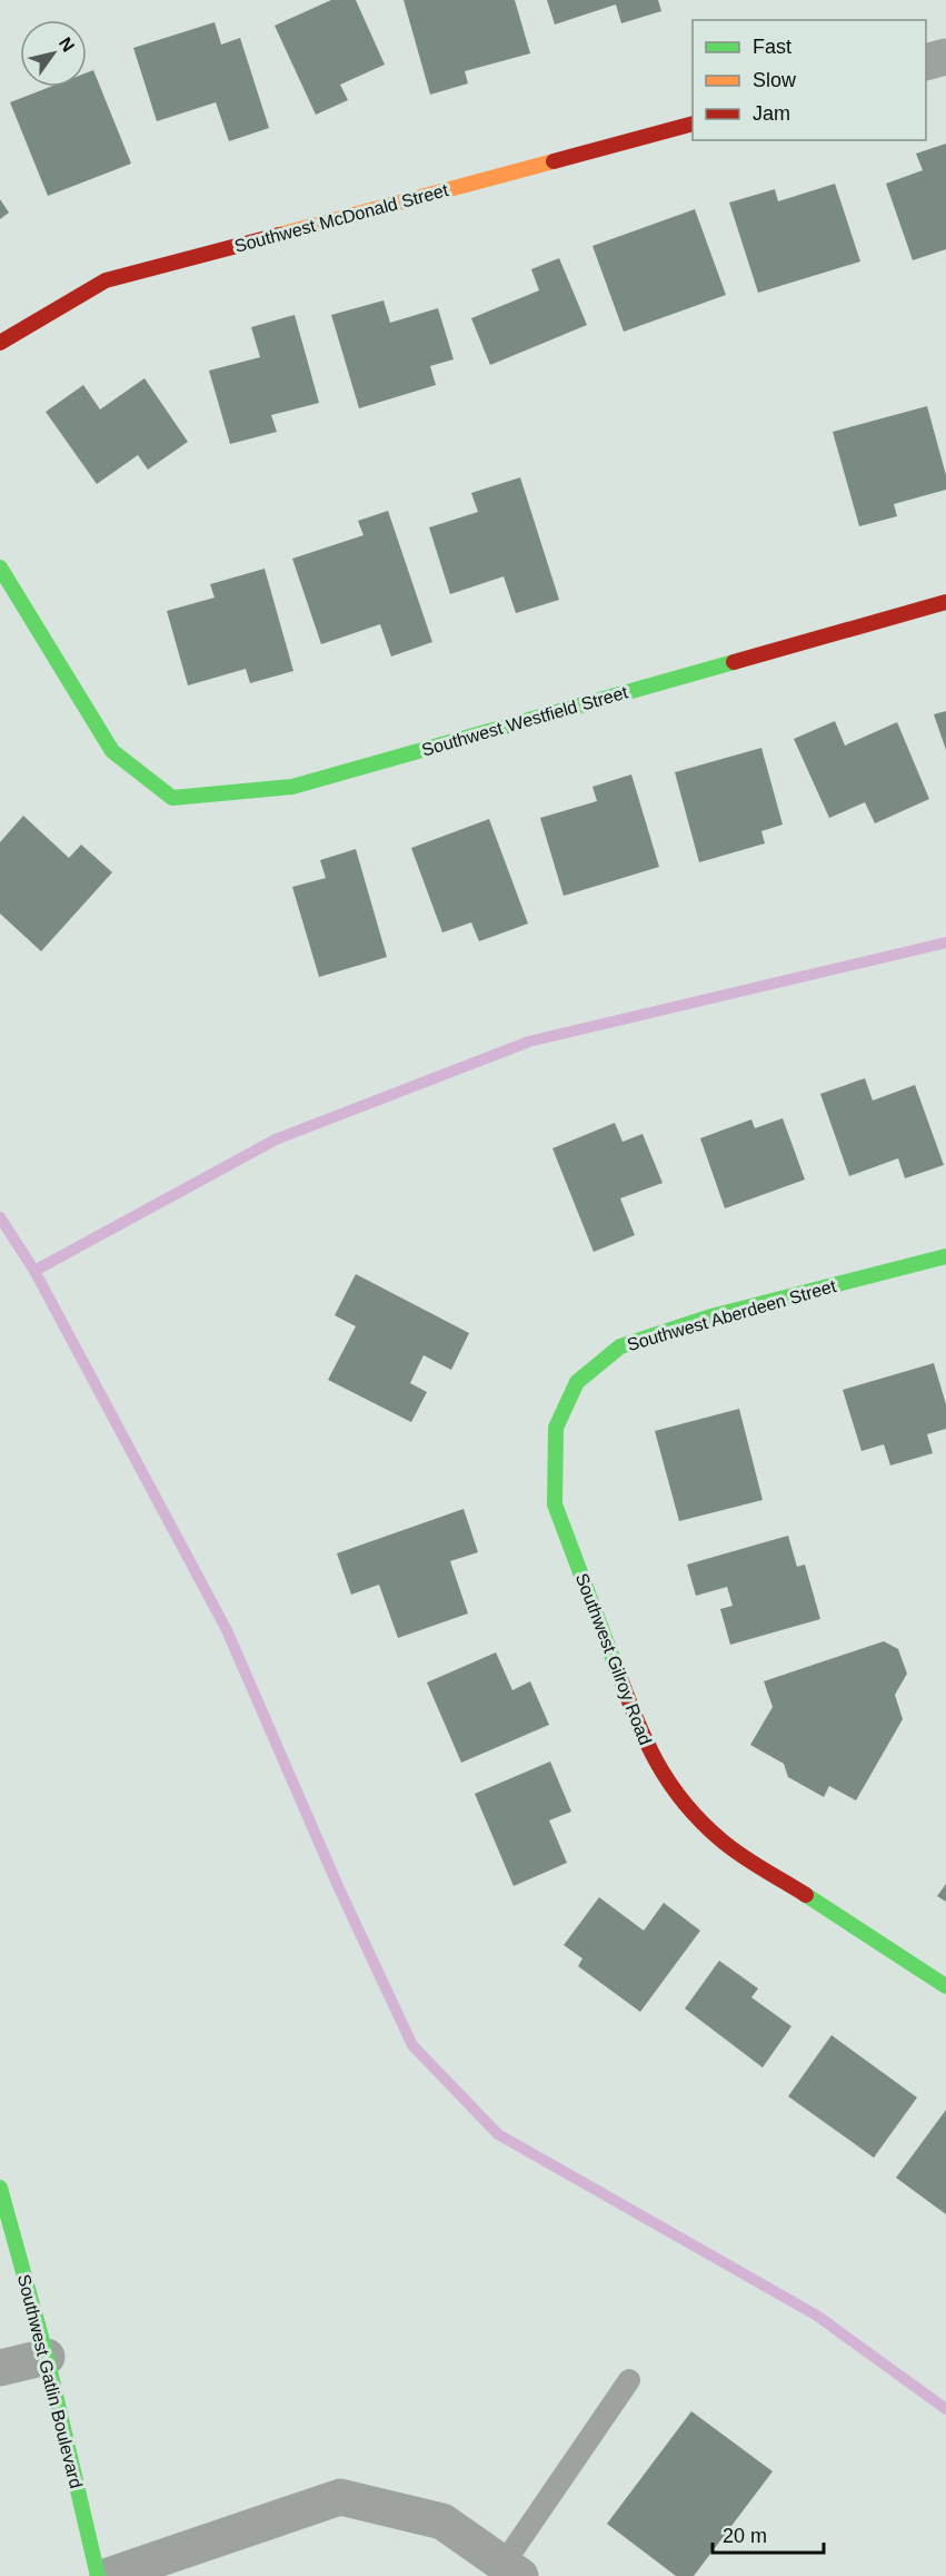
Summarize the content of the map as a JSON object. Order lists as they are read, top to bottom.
{
  "streets": {
    "street": [
      "Southwest McDonald Street",
      "Southwest Westfield Street",
      "Southwest Aberdeen Street",
      "Southwest Gilroy Road",
      "Southwest Gatlin Boulevard"
    ]
  },
  "crossings": [
    ["Southwest Aberdeen Street", "Southwest Gilroy Road"]
  ],
  "legend": ["Fast", "Slow", "Jam"],
  "scale_bar": "20 m",
  "north": "top right"
}
